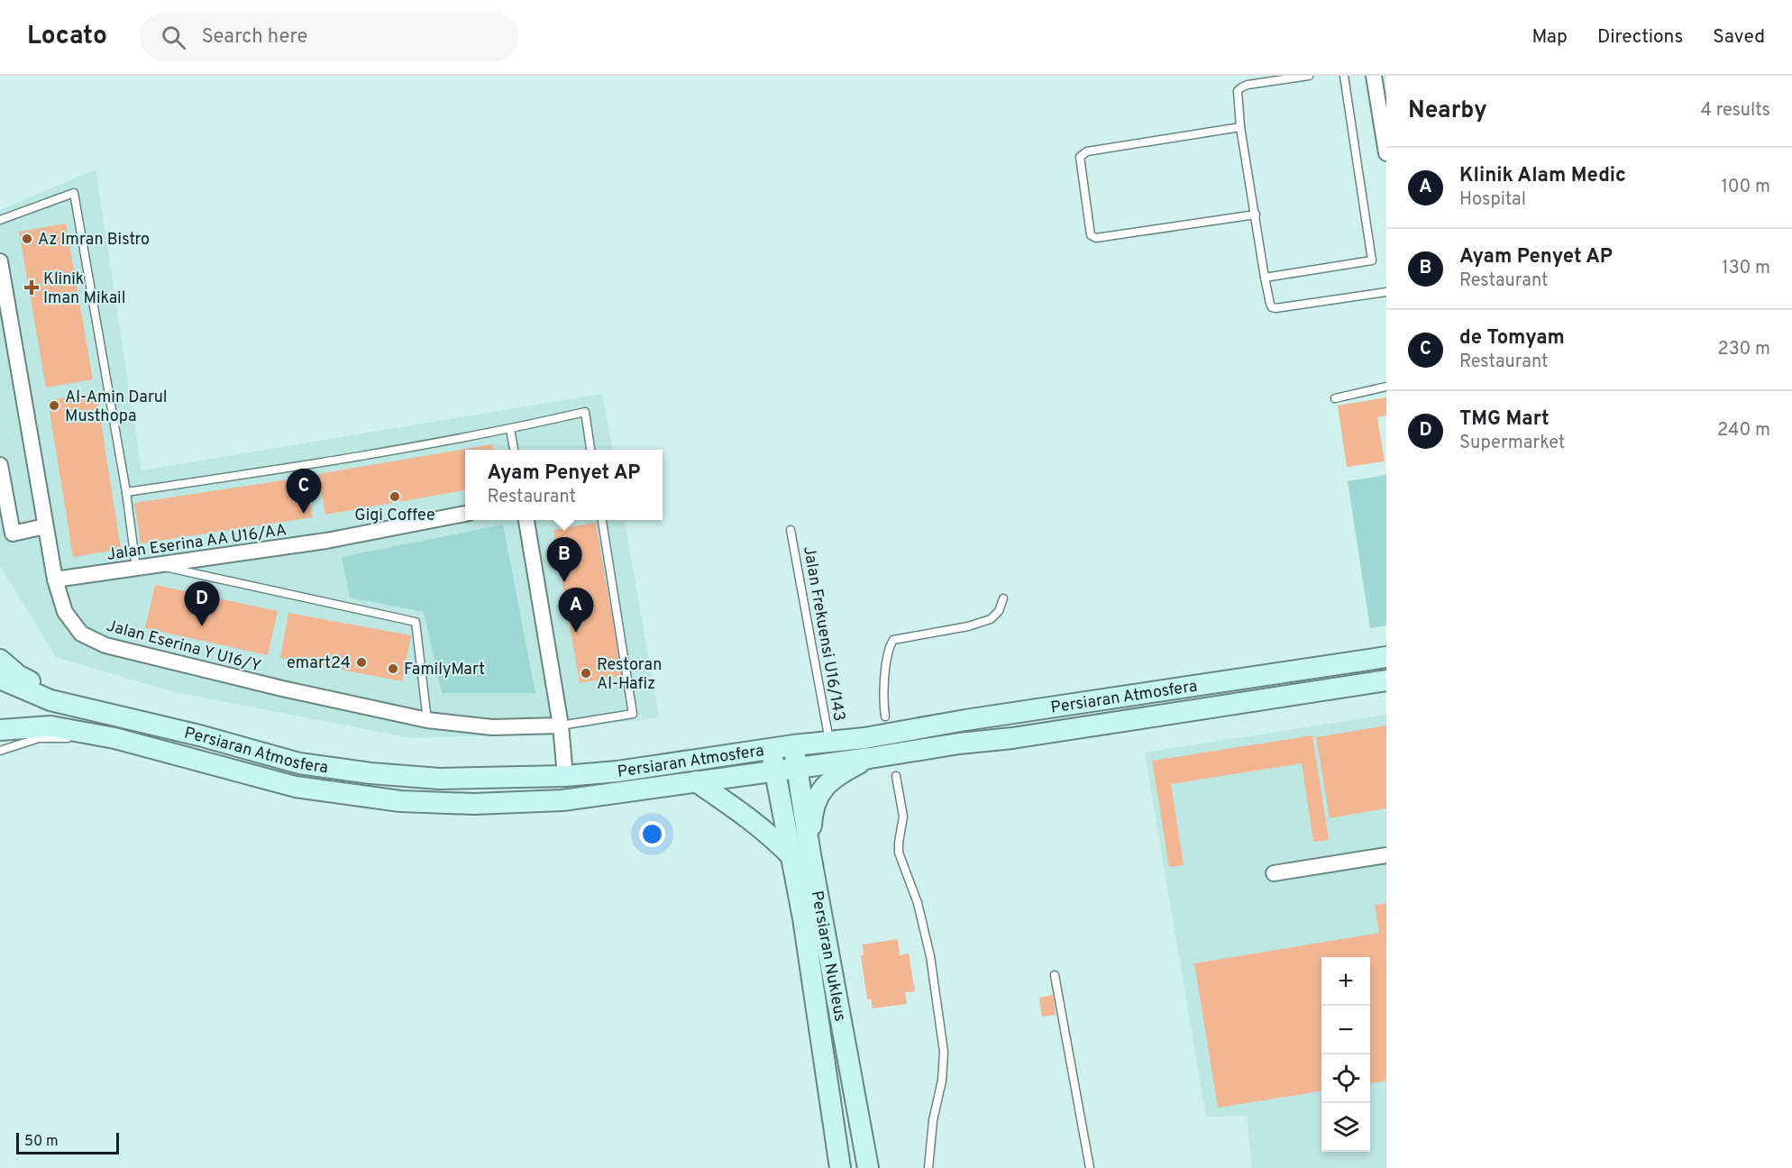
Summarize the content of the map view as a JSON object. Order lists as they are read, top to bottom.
{
  "streets": {
    "street": [
      "Jalan Eserina AA U16/AA",
      "Jalan Eserina Y U16/Y",
      "Persiaran Atmosfera",
      "Persiaran Nukleus"
    ],
    "lane": ["Jalan Frekuensi U16/143"]
  },
  "crossings": [
    ["Jalan Eserina AA U16/AA", "Jalan Eserina Y U16/Y"],
    ["Jalan Frekuensi U16/143", "Persiaran Atmosfera"],
    ["Persiaran Atmosfera", "Persiaran Nukleus"]
  ],
  "places": {
    "other": [
      "Az Imran Bistro",
      "Al-Amin Darul Musthopa",
      "Gigi Coffee",
      "emart24",
      "FamilyMart",
      "Restoran Al-Hafiz"
    ],
    "health": ["Klinik Iman Mikail"]
  },
  "scale_bar": "50 m",
  "page": {
    "header": "Locato",
    "search": "Search here",
    "nav": ["Map", "Directions", "Saved"],
    "heading": ["Nearby", "4 results"],
    "list": [
      {
        "mark": "A",
        "name": "Klinik Alam Medic",
        "note": "Hospital",
        "value": "100 m"
      },
      {
        "mark": "B",
        "name": "Ayam Penyet AP",
        "note": "Restaurant",
        "value": "130 m"
      },
      {
        "mark": "C",
        "name": "de Tomyam",
        "note": "Restaurant",
        "value": "230 m"
      },
      {
        "mark": "D",
        "name": "TMG Mart",
        "note": "Supermarket",
        "value": "240 m"
      }
    ],
    "popup": ["Ayam Penyet AP", "Restaurant"],
    "pins": [
      "C",
      "B",
      "D",
      "A"
    ],
    "map_buttons": ["+", "−"],
    "scale": "50 m"
  }
}
